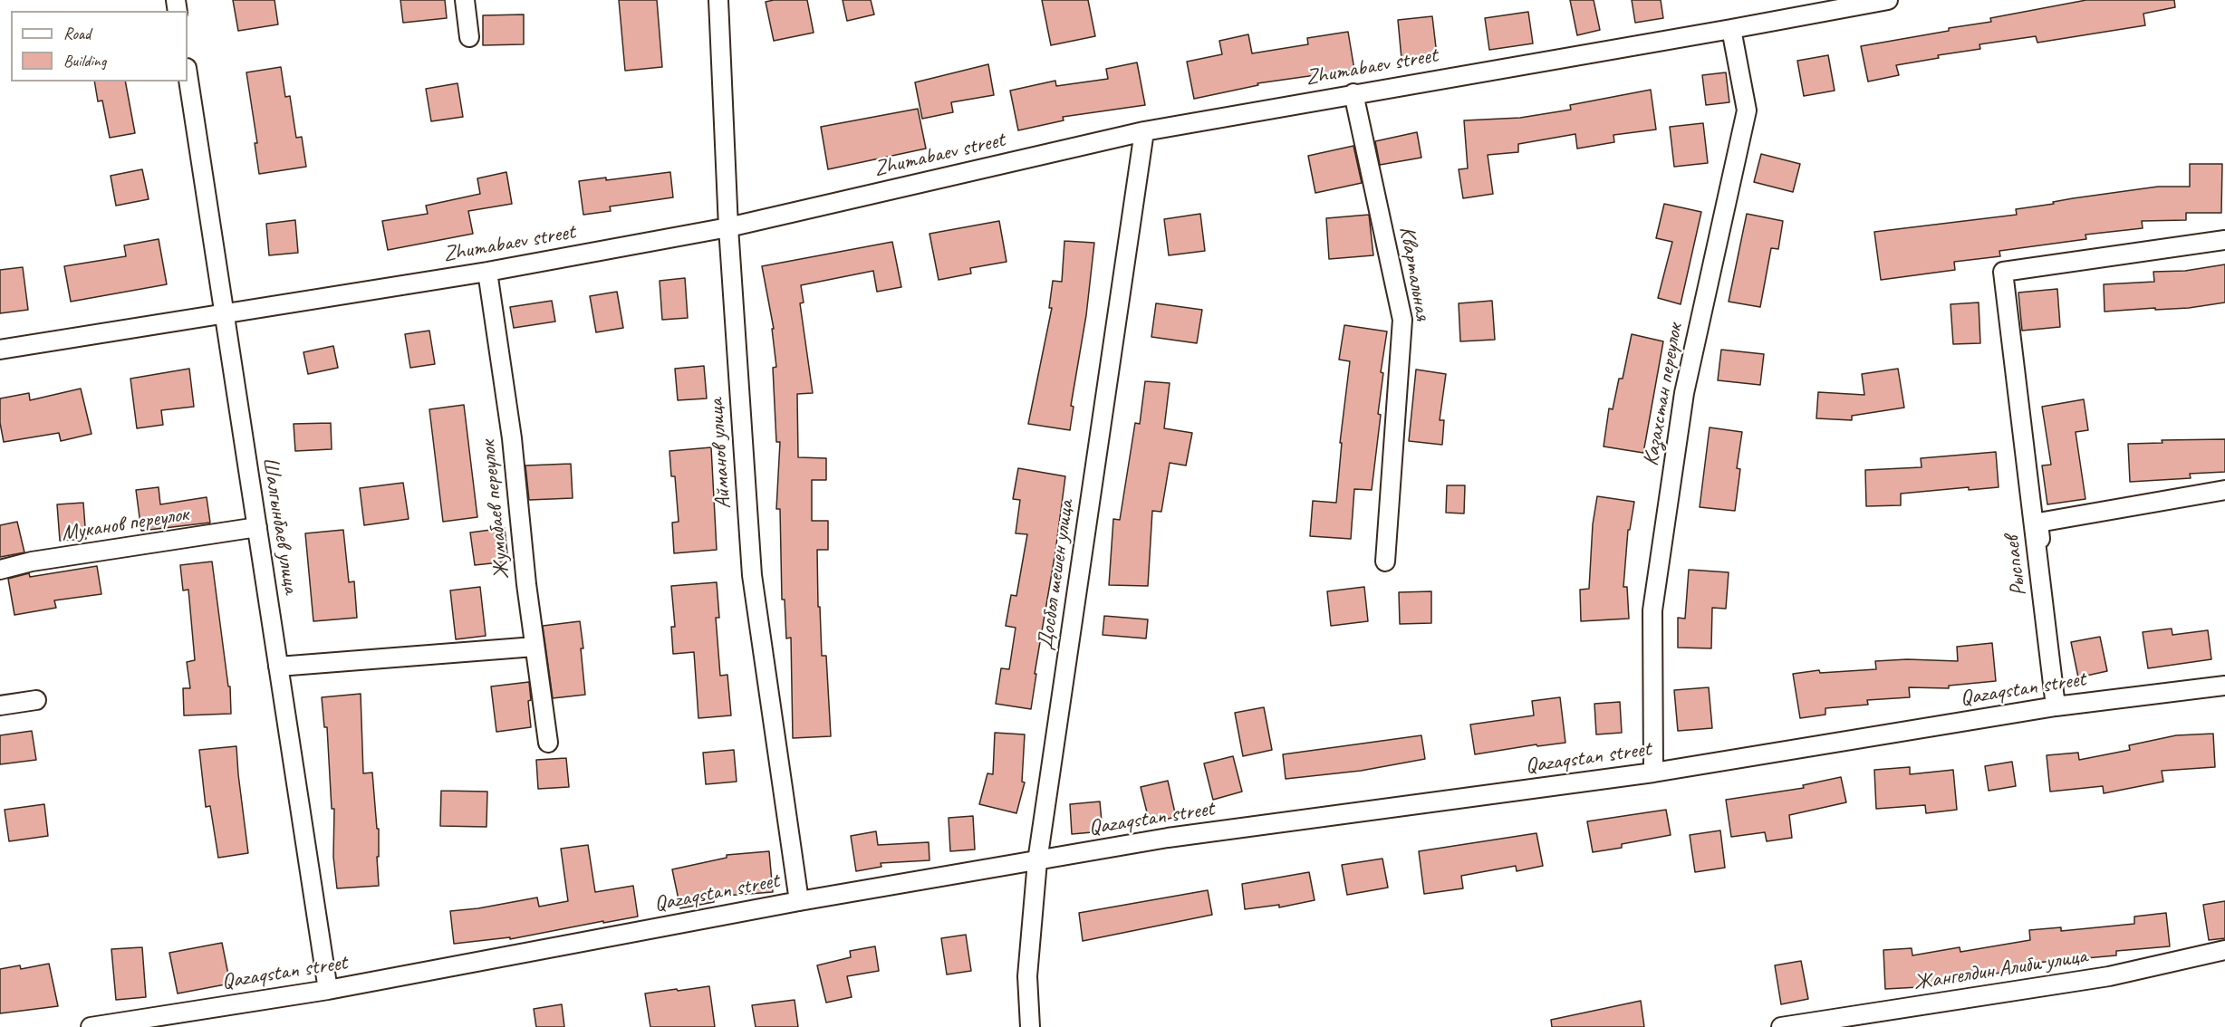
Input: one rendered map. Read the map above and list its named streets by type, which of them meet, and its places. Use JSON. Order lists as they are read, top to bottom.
{
  "streets": {
    "street": [
      "Zhumabaev street",
      "Квартальная",
      "Казахстан переулок",
      "Айманов улица",
      "Жумабаев переулок",
      "Муканов переулок",
      "Шалгынбаев улица",
      "Рыспаев",
      "Досбол шешен улица",
      "Qazaqstan street",
      "Жангелдин Алиби улица"
    ]
  },
  "crossings": [
    ["Zhumabaev street", "Квартальная"],
    ["Zhumabaev street", "Казахстан переулок"],
    ["Zhumabaev street", "Айманов улица"],
    ["Zhumabaev street", "Жумабаев переулок"],
    ["Zhumabaev street", "Шалгынбаев улица"],
    ["Zhumabaev street", "Досбол шешен улица"],
    ["Казахстан переулок", "Qazaqstan street"],
    ["Айманов улица", "Qazaqstan street"],
    ["Муканов переулок", "Шалгынбаев улица"],
    ["Шалгынбаев улица", "Qazaqstan street"],
    ["Рыспаев", "Qazaqstan street"],
    ["Досбол шешен улица", "Qazaqstan street"]
  ],
  "legend": ["Road", "Building"]
}
